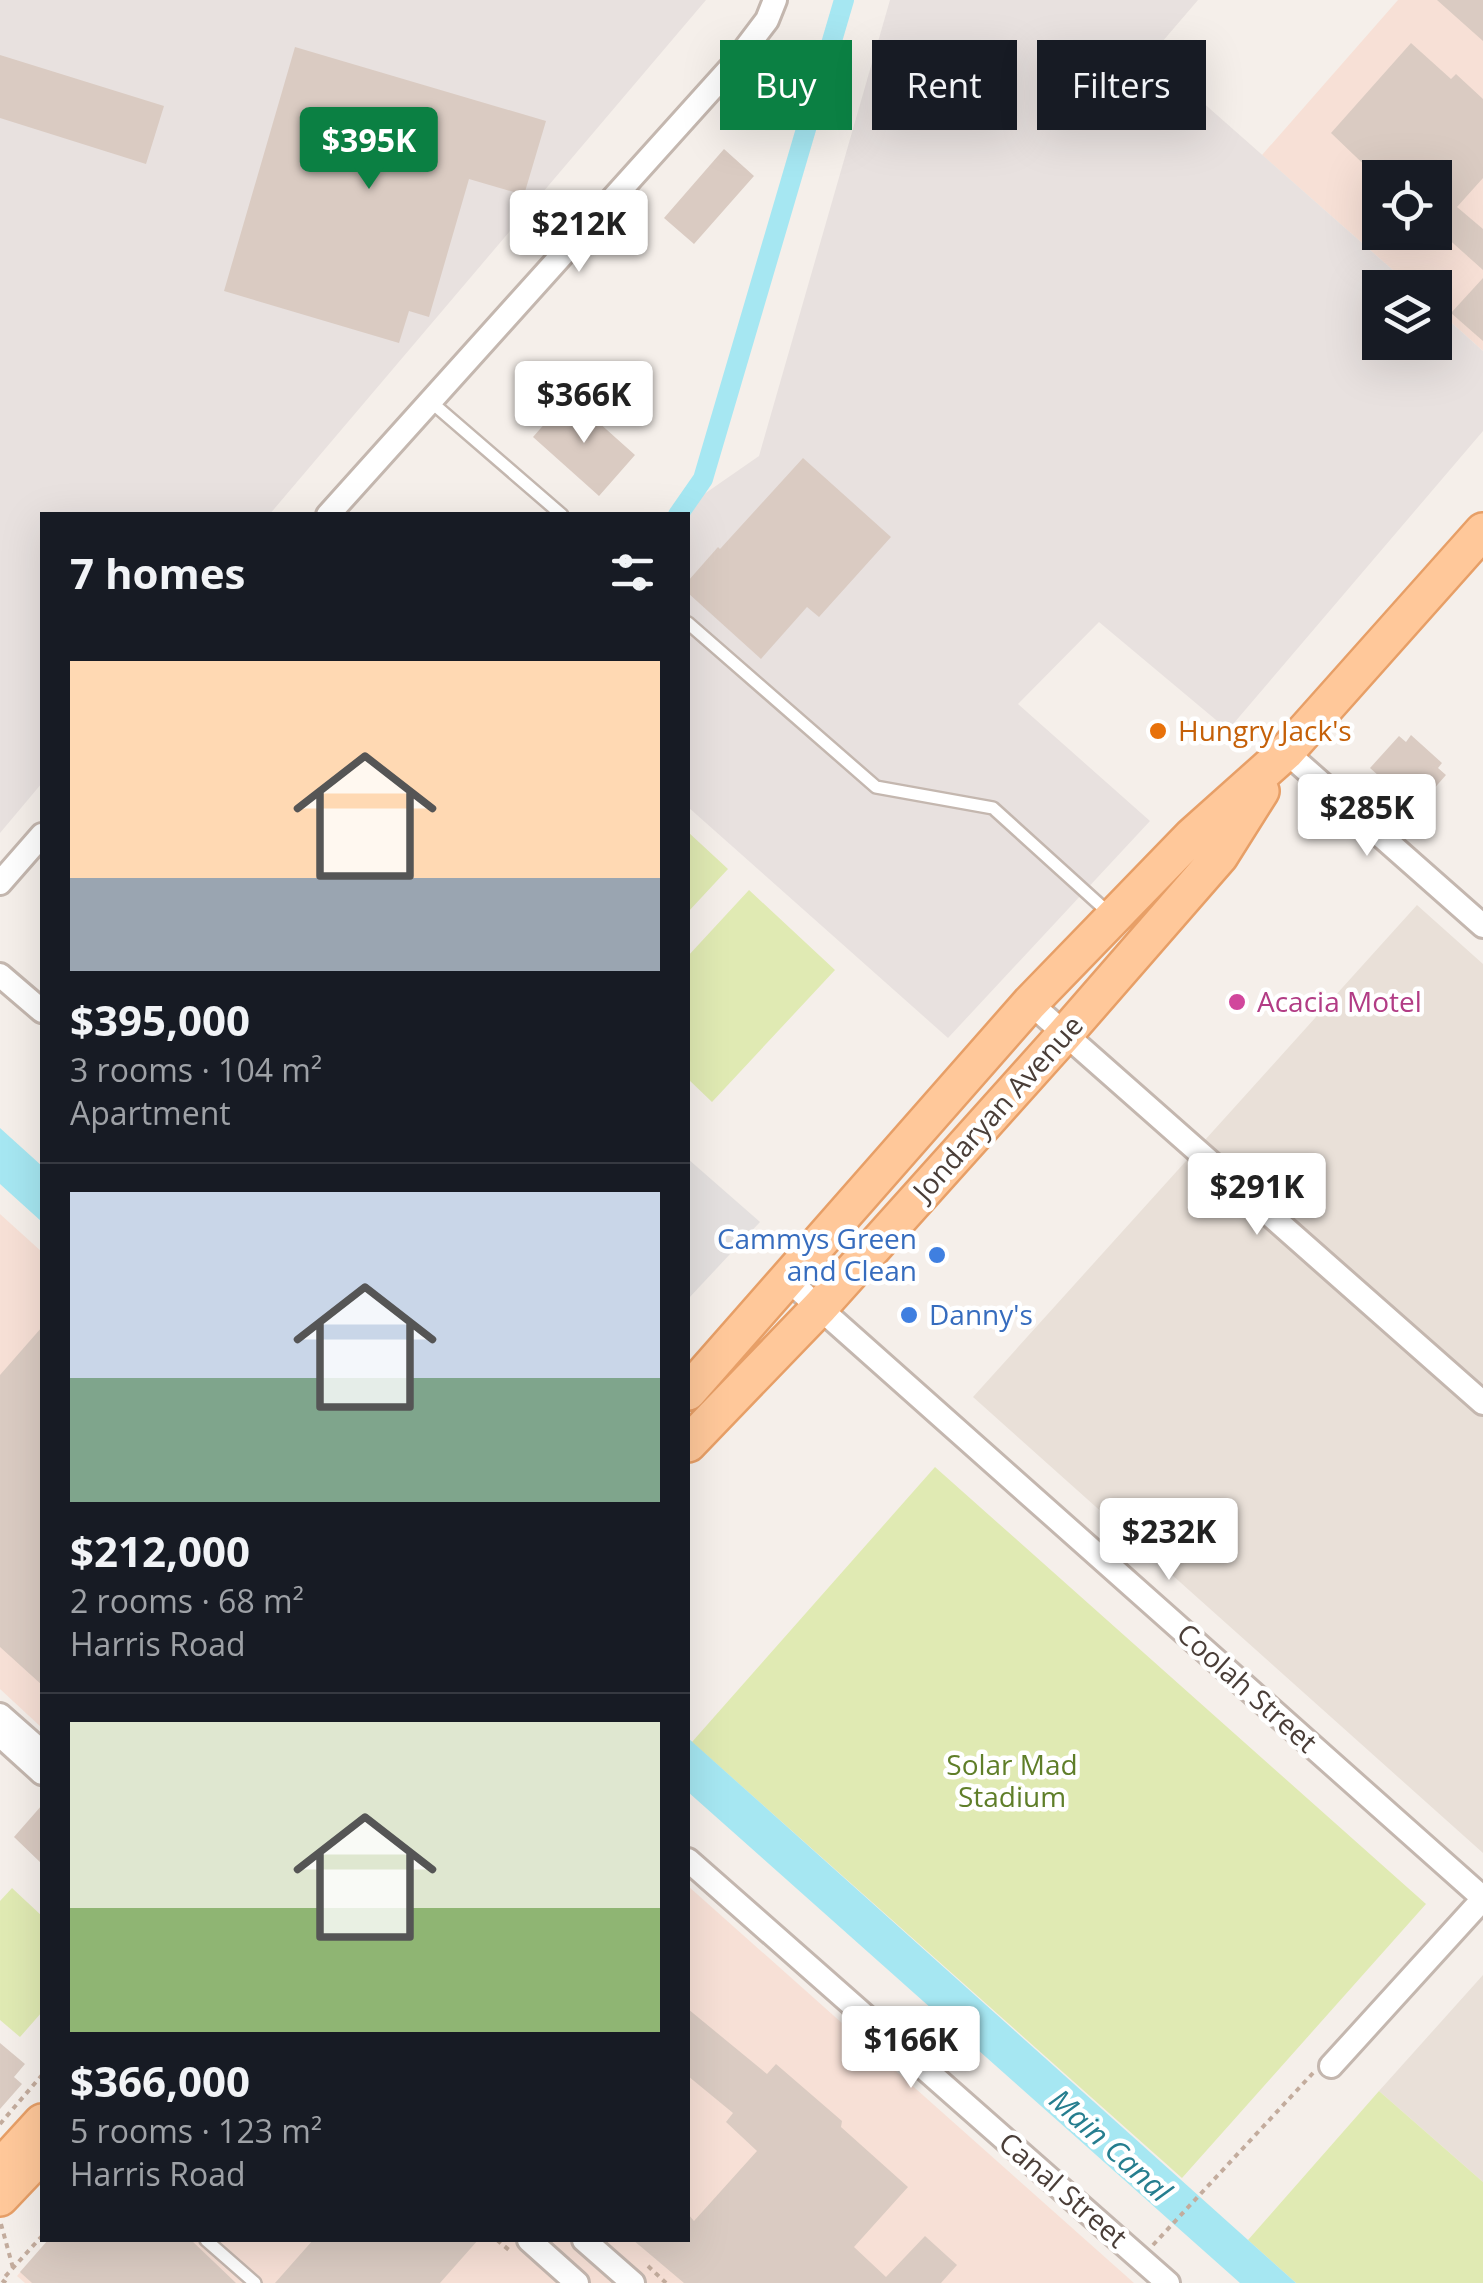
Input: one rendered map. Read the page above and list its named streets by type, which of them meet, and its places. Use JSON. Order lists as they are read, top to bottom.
{
  "streets": {
    "main road": ["Jondaryan Avenue"],
    "street": ["Coolah Street", "Canal Street"]
  },
  "crossings": [
    ["Jondaryan Avenue", "Coolah Street"]
  ],
  "water": ["Main Canal"],
  "parks": ["Solar Mad Stadium"],
  "places": [
    "Hungry Jack's",
    "Acacia Motel",
    "Cammys Green and Clean",
    "Danny's"
  ],
  "page": {
    "chip": ["Buy", "Rent", "Filters"],
    "price": [
      "$395K",
      "$212K",
      "$366K",
      "$285K",
      "$291K",
      "$232K",
      "$166K"
    ],
    "heading": "7 homes",
    "list": [
      {
        "name": "$395,000",
        "note": "3 rooms · 104 m² · Apartment"
      },
      {
        "name": "$212,000",
        "note": "2 rooms · 68 m² · Harris Road"
      },
      {
        "name": "$366,000",
        "note": "5 rooms · 123 m² · Harris Road"
      }
    ]
  }
}
